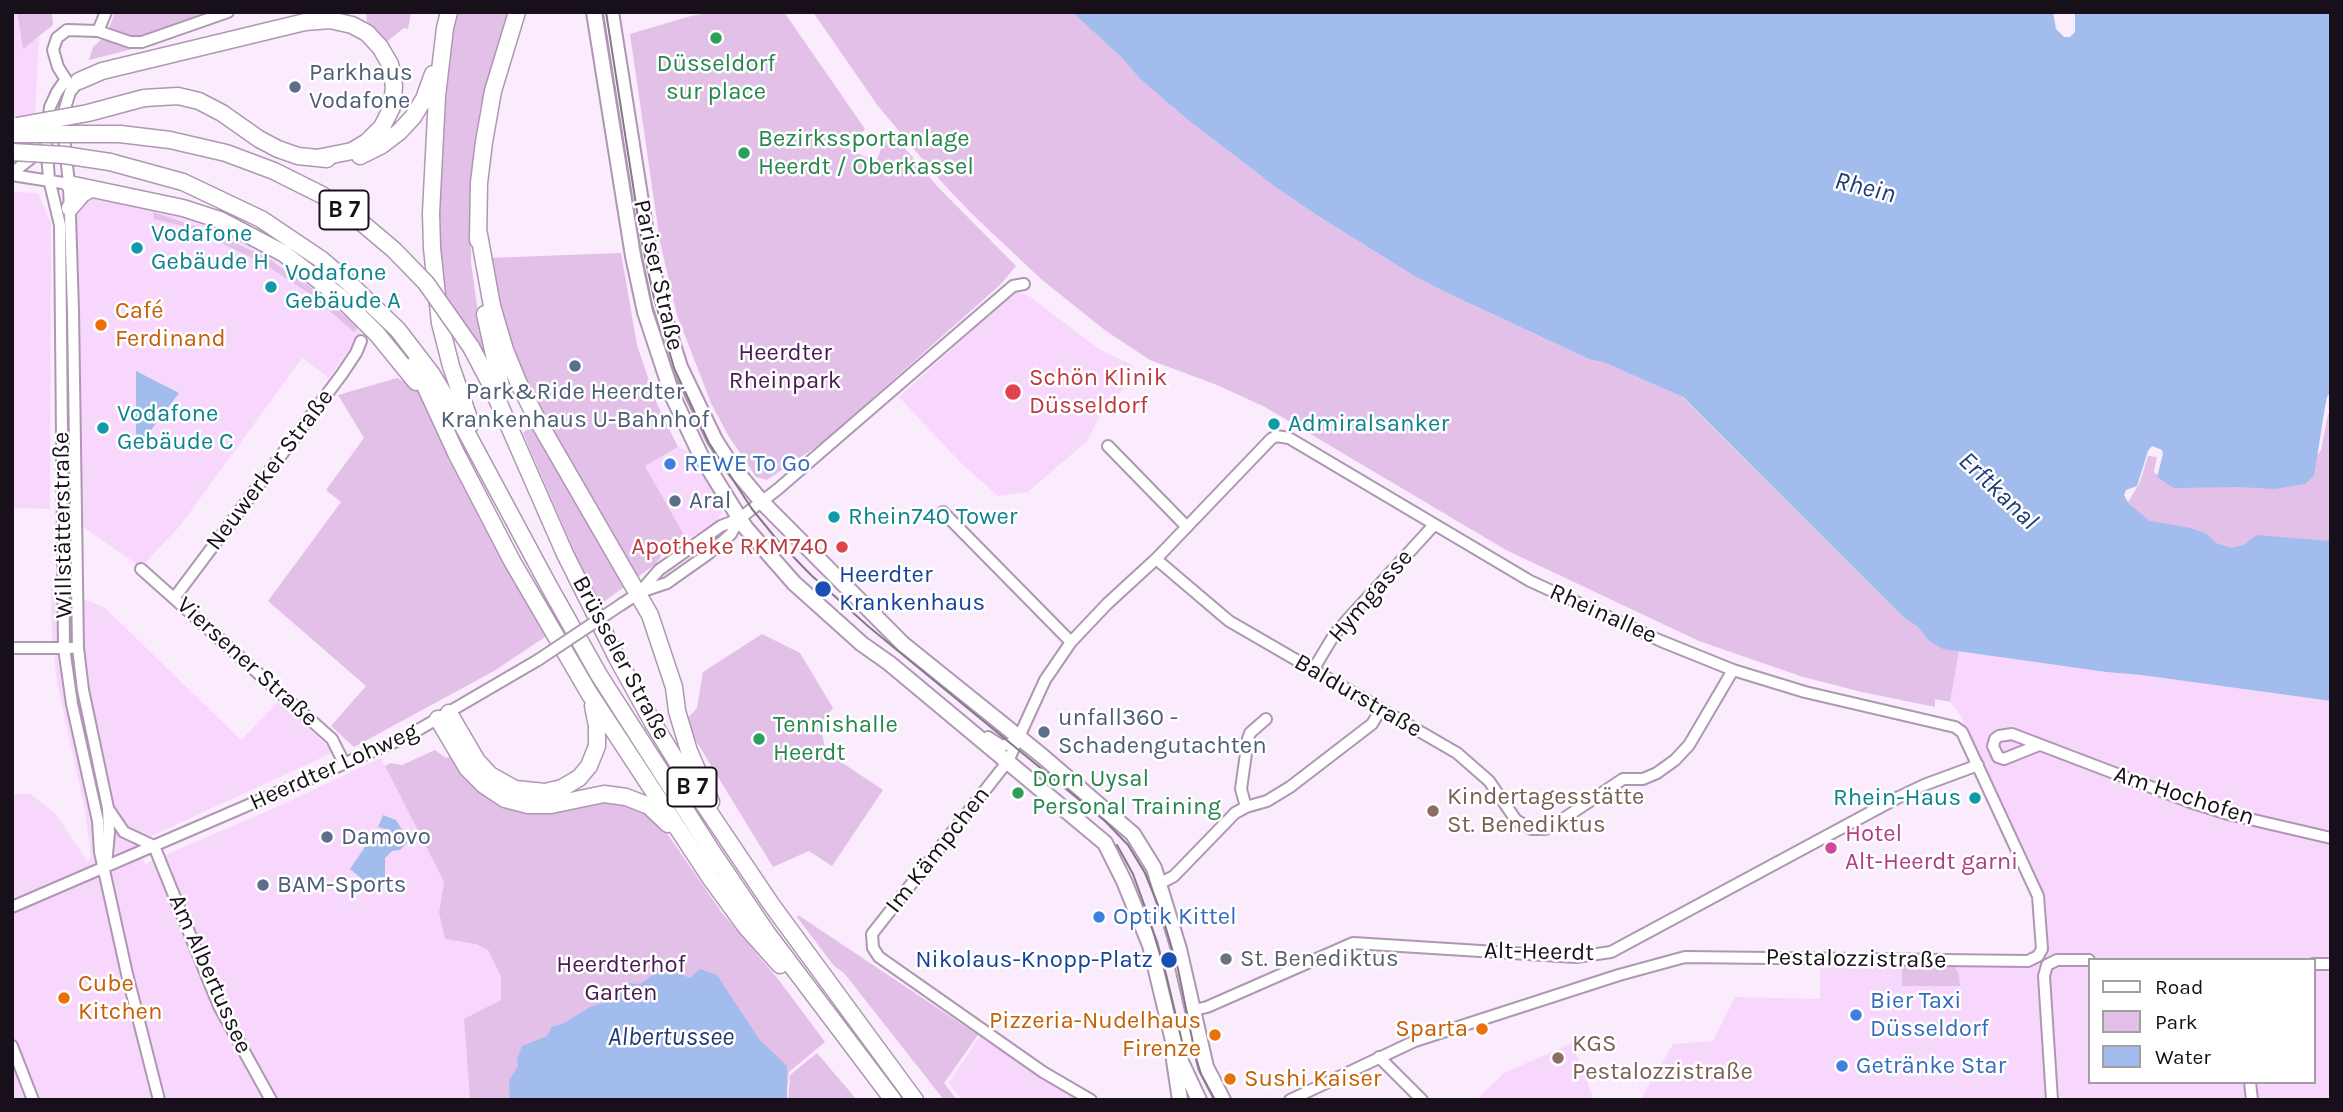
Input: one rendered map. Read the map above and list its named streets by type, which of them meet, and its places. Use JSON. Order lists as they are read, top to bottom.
{
  "streets": {
    "highway": ["B 7", "Brüsseler Straße"],
    "main road": ["Pariser Straße"],
    "street": [
      "Neuwerker Straße",
      "Willstätterstraße",
      "Hymgasse",
      "Rheinallee",
      "Viersener Straße",
      "Baldurstraße",
      "Heerdter Lohweg",
      "Am Hochofen",
      "Im Kämpchen",
      "Alt-Heerdt",
      "Pestalozzistraße",
      "Am Albertussee"
    ]
  },
  "crossings": [
    ["Pariser Straße", "Heerdter Lohweg"],
    ["Pariser Straße", "Im Kämpchen"],
    ["Neuwerker Straße", "Viersener Straße"],
    ["Willstätterstraße", "Heerdter Lohweg"],
    ["Willstätterstraße", "Am Albertussee"],
    ["Hymgasse", "Rheinallee"],
    ["Hymgasse", "Baldurstraße"],
    ["Rheinallee", "Baldurstraße"],
    ["Rheinallee", "Alt-Heerdt"],
    ["Viersener Straße", "Heerdter Lohweg"],
    ["Heerdter Lohweg", "Am Albertussee"]
  ],
  "water": ["Rhein", "Erftkanal", "Albertussee"],
  "parks": ["Heerdter Rheinpark", "Heerdterhof Garten"],
  "places": [
    "Düsseldorf sur place",
    "Parkhaus Vodafone",
    "Bezirkssportanlage Heerdt / Oberkassel",
    "Vodafone Gebäude H",
    "Vodafone Gebäude A",
    "Café Ferdinand",
    "Park&Ride Heerdter Krankenhaus U-Bahnhof",
    "Schön Klinik Düsseldorf",
    "Admiralsanker",
    "Vodafone Gebäude C",
    "REWE To Go",
    "Aral",
    "Rhein740 Tower",
    "Apotheke RKM740",
    "Heerdter Krankenhaus",
    "unfall360 - Schadengutachten",
    "Tennishalle Heerdt",
    "Dorn Uysal Personal Training",
    "Rhein-Haus",
    "Kindertagesstätte St. Benediktus",
    "Damovo",
    "Hotel Alt-Heerdt garni",
    "BAM-Sports",
    "Optik Kittel",
    "St. Benediktus",
    "Nikolaus-Knopp-Platz",
    "Cube Kitchen",
    "Bier Taxi Düsseldorf",
    "Sparta",
    "Pizzeria-Nudelhaus Firenze",
    "KGS Pestalozzistraße",
    "Getränke Star",
    "Sushi Kaiser"
  ],
  "legend": ["Road", "Park", "Water"]
}
